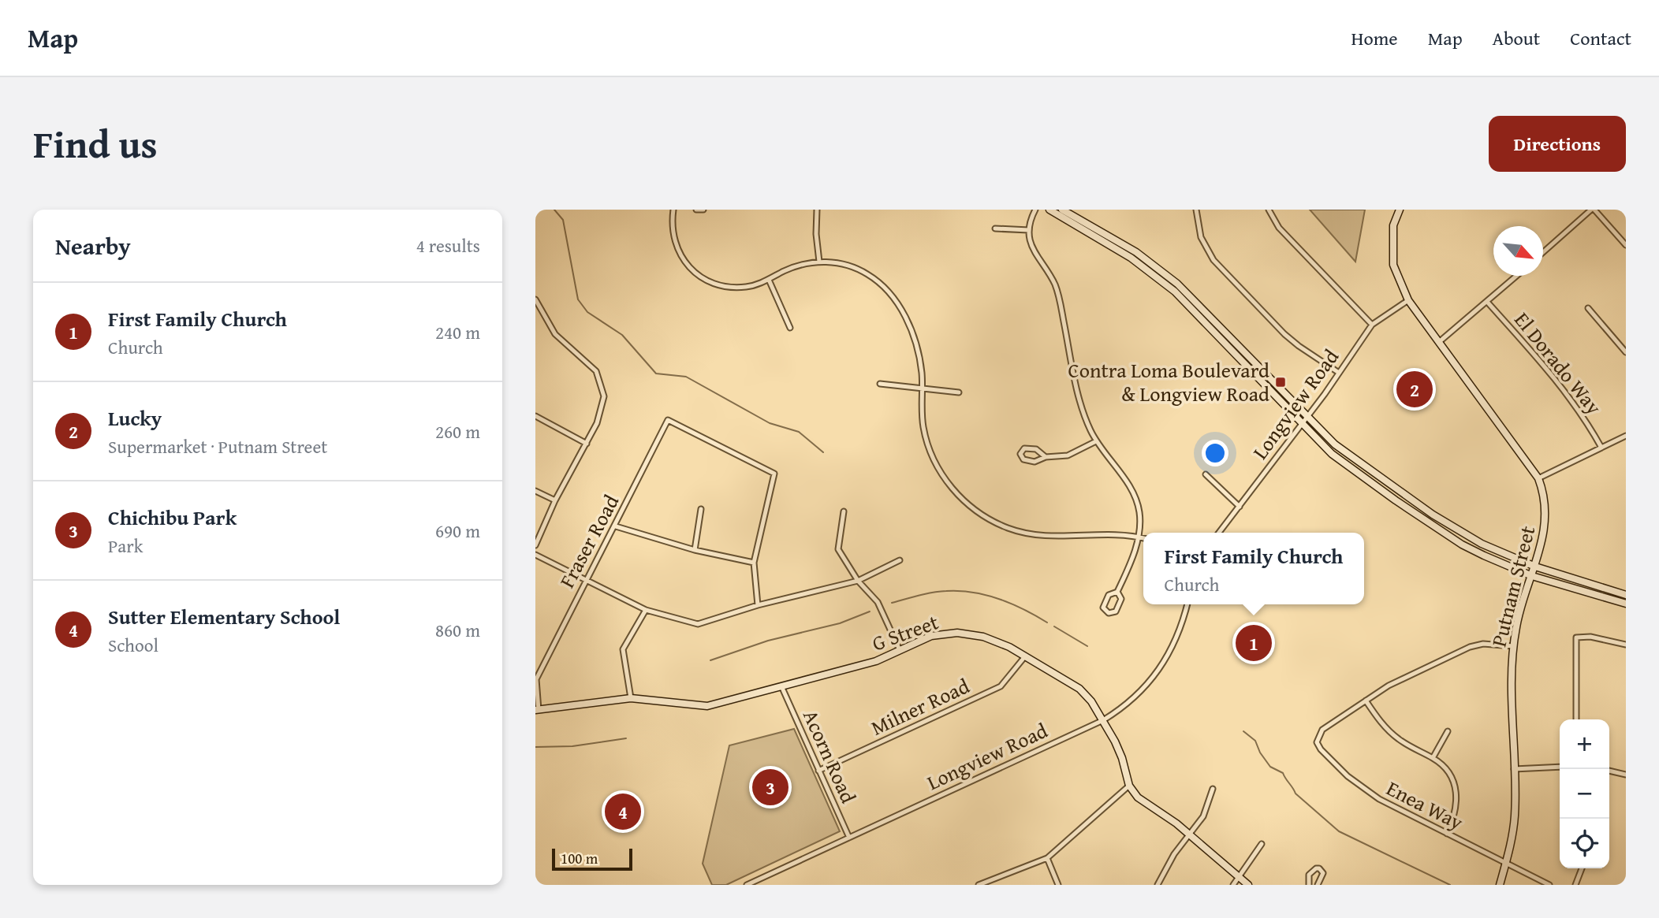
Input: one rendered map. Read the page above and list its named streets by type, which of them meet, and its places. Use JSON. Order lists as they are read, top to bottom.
{
  "streets": {
    "street": [
      "El Dorado Way",
      "Longview Road",
      "Fraser Road",
      "Putnam Street",
      "G Street",
      "Milner Road",
      "Acorn Road",
      "Enea Way"
    ]
  },
  "crossings": [
    ["Longview Road", "Putnam Street"],
    ["Longview Road", "G Street"],
    ["Longview Road", "Acorn Road"],
    ["Fraser Road", "G Street"],
    ["Putnam Street", "Enea Way"],
    ["G Street", "Milner Road"],
    ["G Street", "Acorn Road"],
    ["Milner Road", "Acorn Road"]
  ],
  "places": {
    "transit": ["Contra Loma Boulevard & Longview Road"]
  },
  "scale_bar": "100 m",
  "north": "bottom right",
  "page": {
    "header": "Map",
    "nav": [
      "Home",
      "Map",
      "About",
      "Contact"
    ],
    "title": "Find us",
    "buttons": "Directions",
    "heading": ["Nearby", "4 results"],
    "list": [
      {
        "mark": "1",
        "name": "First Family Church",
        "note": "Church",
        "value": "240 m"
      },
      {
        "mark": "2",
        "name": "Lucky",
        "note": "Supermarket · Putnam Street",
        "value": "260 m"
      },
      {
        "mark": "3",
        "name": "Chichibu Park",
        "note": "Park",
        "value": "690 m"
      },
      {
        "mark": "4",
        "name": "Sutter Elementary School",
        "note": "School",
        "value": "860 m"
      }
    ],
    "pins": [
      "2",
      "1",
      "3",
      "4"
    ],
    "popup": ["First Family Church", "Church"],
    "map_buttons": ["+", "−"],
    "scale": "100 m"
  }
}
